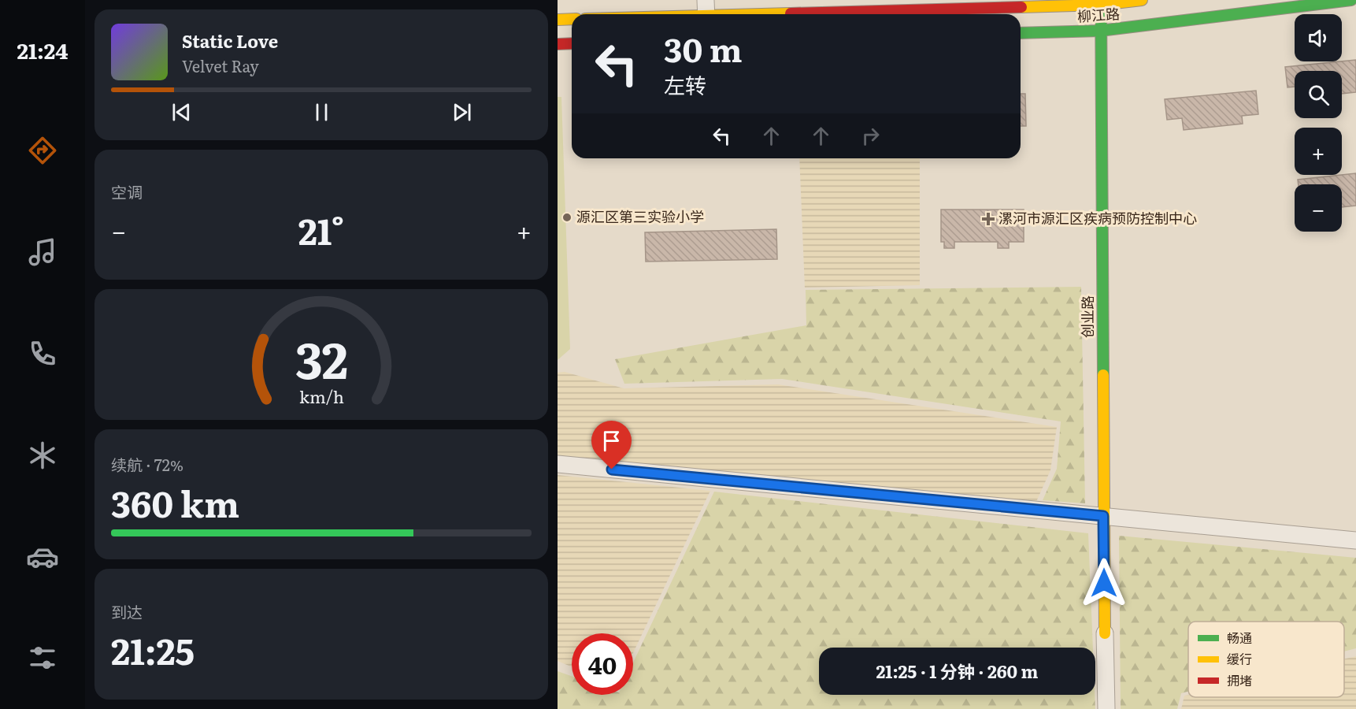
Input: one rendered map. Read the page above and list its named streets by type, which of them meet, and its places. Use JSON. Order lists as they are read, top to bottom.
{
  "streets": {
    "street": ["柳江路", "创业路"]
  },
  "crossings": [
    ["柳江路", "创业路"]
  ],
  "places": {
    "other": ["源汇区第三实验小学"],
    "health": ["漯河市源汇区疾病预防控制中心"]
  },
  "legend": ["畅通", "缓行", "拥堵"],
  "page": {
    "tabs": "21:24",
    "map_buttons": ["+", "−"],
    "turn": ["30 m", "左转"],
    "song": ["Static Love", "Velvet Ray"],
    "tile": [
      "空调",
      ["续航 · 72%", "360 km"],
      ["到达", "21:25"]
    ],
    "heat": ["−", "21°", "+"],
    "limit": "40",
    "trip": "21:25 · 1 分钟 · 260 m",
    "gauge": ["32", "km/h"]
  }
}
